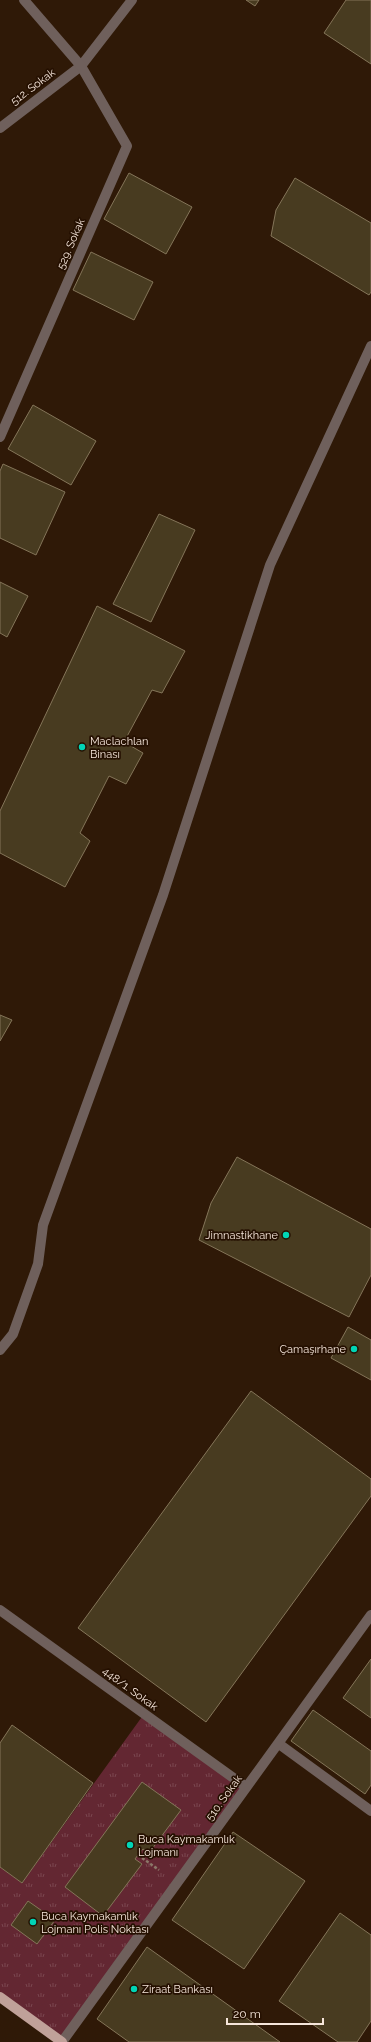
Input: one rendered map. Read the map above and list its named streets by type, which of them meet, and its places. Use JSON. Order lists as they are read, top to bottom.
{
  "streets": {
    "street": [
      "512. Sokak",
      "529. Sokak",
      "448/1. Sokak",
      "510. Sokak"
    ]
  },
  "crossings": [
    ["512. Sokak", "529. Sokak"],
    ["448/1. Sokak", "510. Sokak"]
  ],
  "places": [
    "Maclachlan Binası",
    "Jimnastikhane",
    "Çamaşırhane",
    "Buca Kaymakamlık Lojmanı",
    "Buca Kaymakamlık Lojmanı Polis Noktası",
    "Ziraat Bankası"
  ],
  "scale_bar": "20 m"
}
